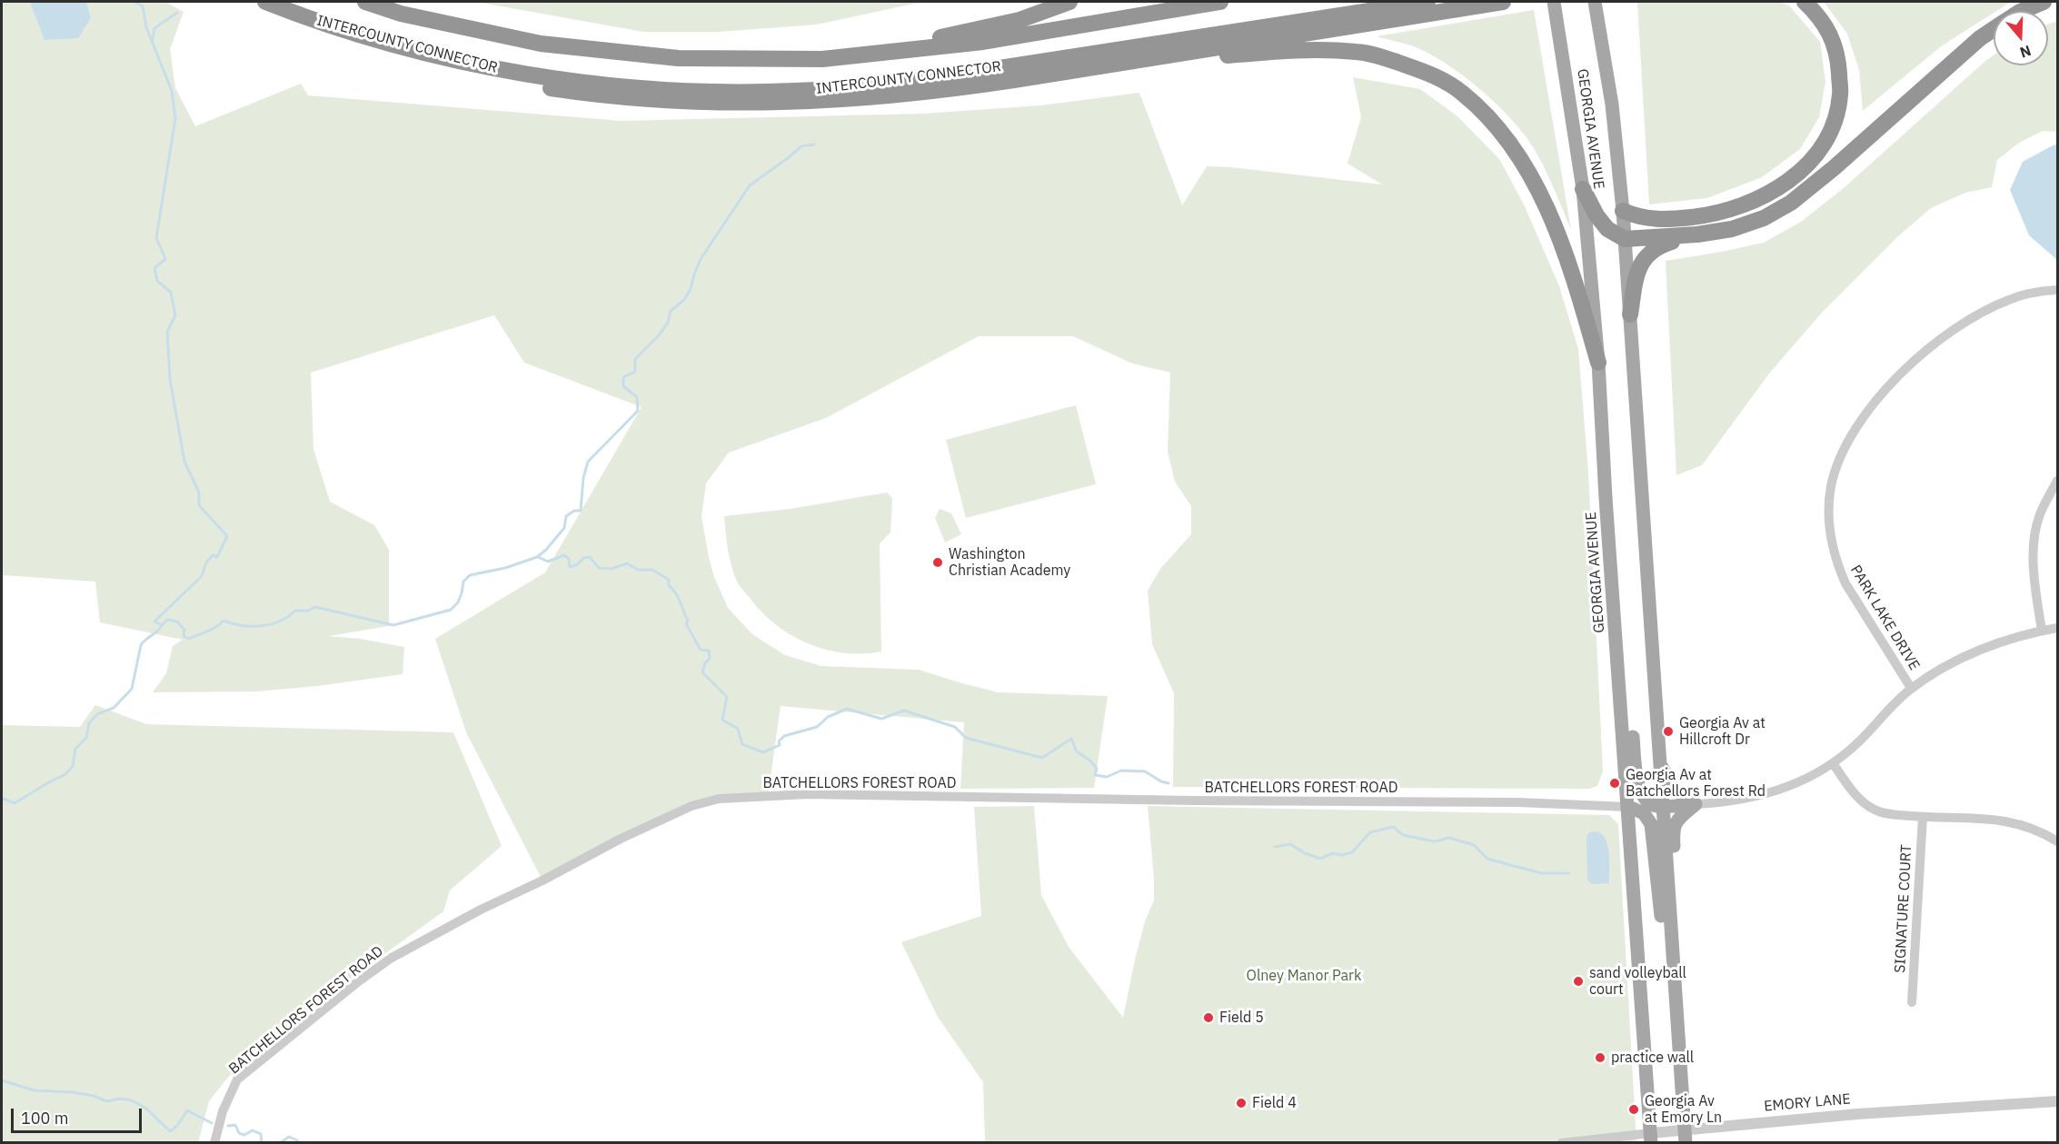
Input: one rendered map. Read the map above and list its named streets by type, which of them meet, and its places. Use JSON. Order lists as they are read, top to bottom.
{
  "streets": {
    "highway": ["INTERCOUNTY CONNECTOR"],
    "main road": ["GEORGIA AVENUE"],
    "street": [
      "PARK LAKE DRIVE",
      "BATCHELLORS FOREST ROAD",
      "SIGNATURE COURT",
      "EMORY LANE"
    ]
  },
  "crossings": [
    ["GEORGIA AVENUE", "BATCHELLORS FOREST ROAD"],
    ["GEORGIA AVENUE", "EMORY LANE"]
  ],
  "parks": ["Olney Manor Park"],
  "places": [
    "Washington Christian Academy",
    "Georgia Av at Hillcroft Dr",
    "Georgia Av at Batchellors Forest Rd",
    "sand volleyball court",
    "Field 5",
    "practice wall",
    "Field 4",
    "Georgia Av at Emory Ln"
  ],
  "scale_bar": "100 m",
  "north": "bottom"
}
